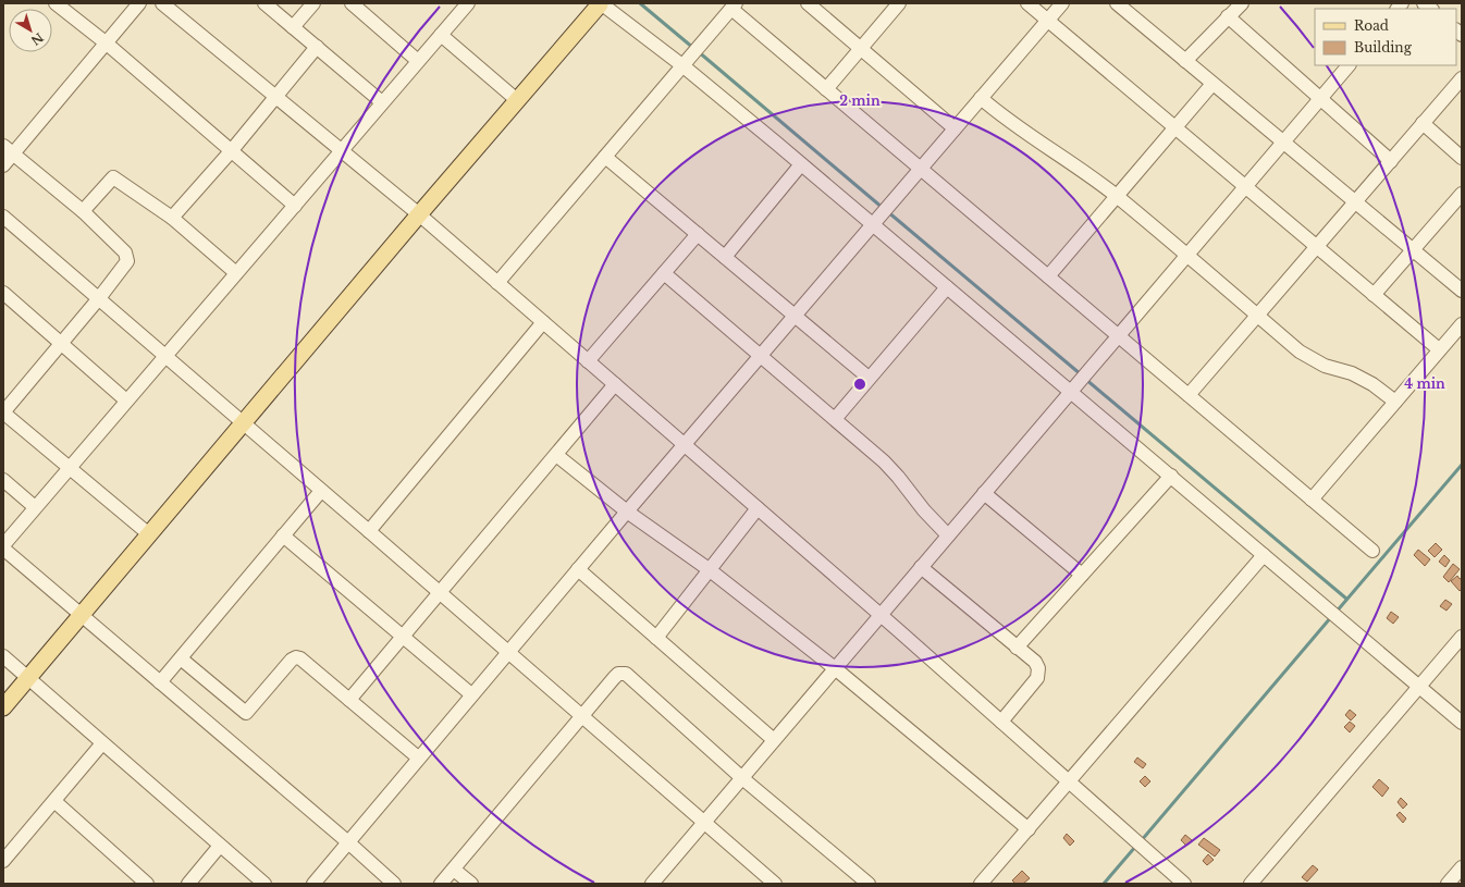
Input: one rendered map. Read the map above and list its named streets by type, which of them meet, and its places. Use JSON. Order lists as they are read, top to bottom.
{
  "legend": ["Road", "Building"],
  "north": "bottom right",
  "rings": ["2 min", "4 min"]
}
